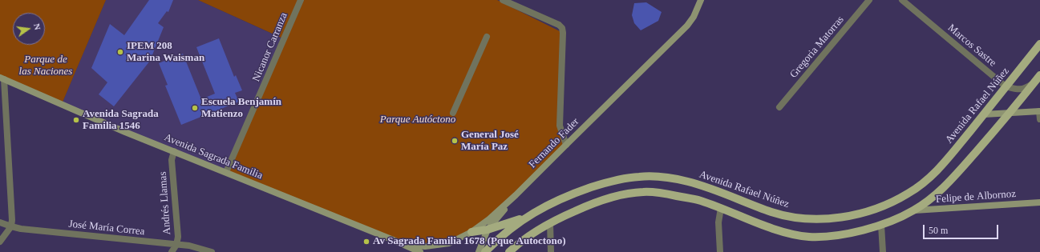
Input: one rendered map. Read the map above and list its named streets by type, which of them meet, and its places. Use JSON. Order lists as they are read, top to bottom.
{
  "streets": {
    "main road": [
      "Avenida Rafael Núñez",
      "Fernando Fader",
      "Avenida Sagrada Familia",
      "Felipe de Albornoz"
    ],
    "street": [
      "Marcos Sastre",
      "Nicanor Carranza",
      "Gregoria Matorras",
      "Andrés Llamas",
      "José María Correa"
    ]
  },
  "crossings": [
    ["Marcos Sastre", "Avenida Rafael Núñez"],
    ["Nicanor Carranza", "Avenida Sagrada Familia"],
    ["Fernando Fader", "Avenida Sagrada Familia"],
    ["Avenida Sagrada Familia", "Andrés Llamas"],
    ["Andrés Llamas", "José María Correa"]
  ],
  "parks": ["Parque de las Naciones", "Parque Autóctono"],
  "places": [
    "IPEM 208 Marina Waisman",
    "Escuela Benjamín Matienzo",
    "Avenida Sagrada Familia 1546",
    "General José María Paz",
    "Av Sagrada Familia 1678 (Pque Autoctono)"
  ],
  "scale_bar": "50 m",
  "north": "right"
}
